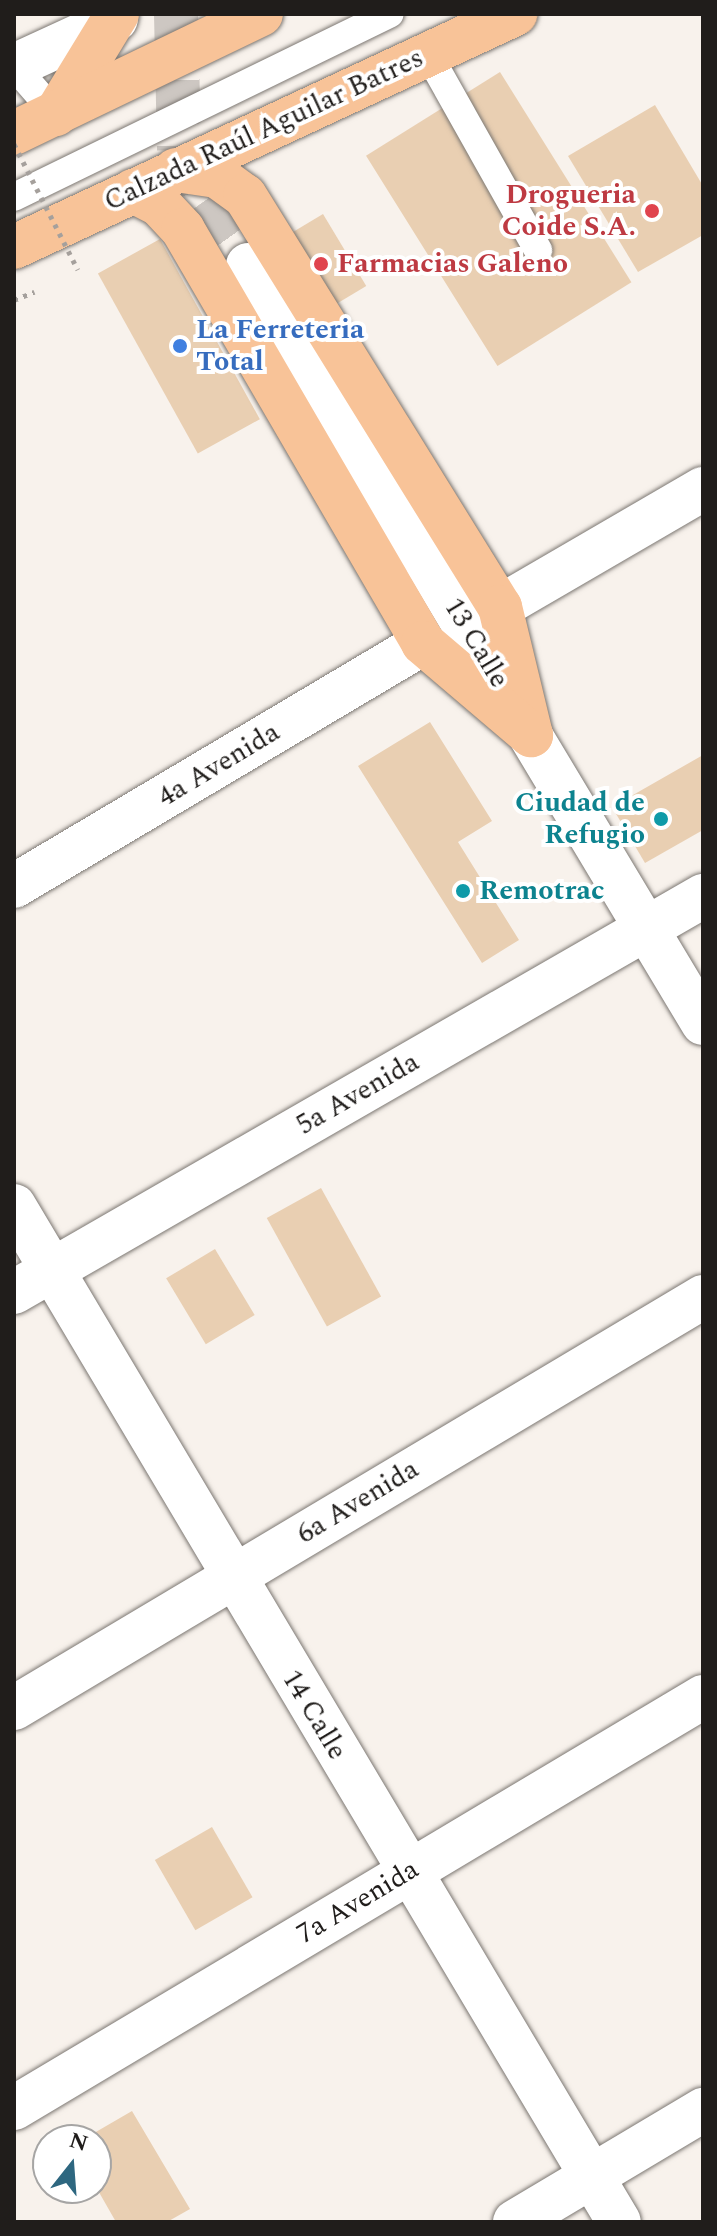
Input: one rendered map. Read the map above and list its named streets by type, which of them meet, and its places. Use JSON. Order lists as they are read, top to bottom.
{
  "streets": {
    "highway": ["Calzada Raúl Aguilar Batres"],
    "street": [
      "13 Calle",
      "4a Avenida",
      "5a Avenida",
      "6a Avenida",
      "14 Calle",
      "7a Avenida"
    ]
  },
  "crossings": [
    ["13 Calle", "5a Avenida"],
    ["5a Avenida", "14 Calle"],
    ["6a Avenida", "14 Calle"],
    ["14 Calle", "7a Avenida"]
  ],
  "places": [
    "Drogueria Coide S.A.",
    "Farmacias Galeno",
    "La Ferreteria Total",
    "Ciudad de Refugio",
    "Remotrac"
  ],
  "north": "top"
}
